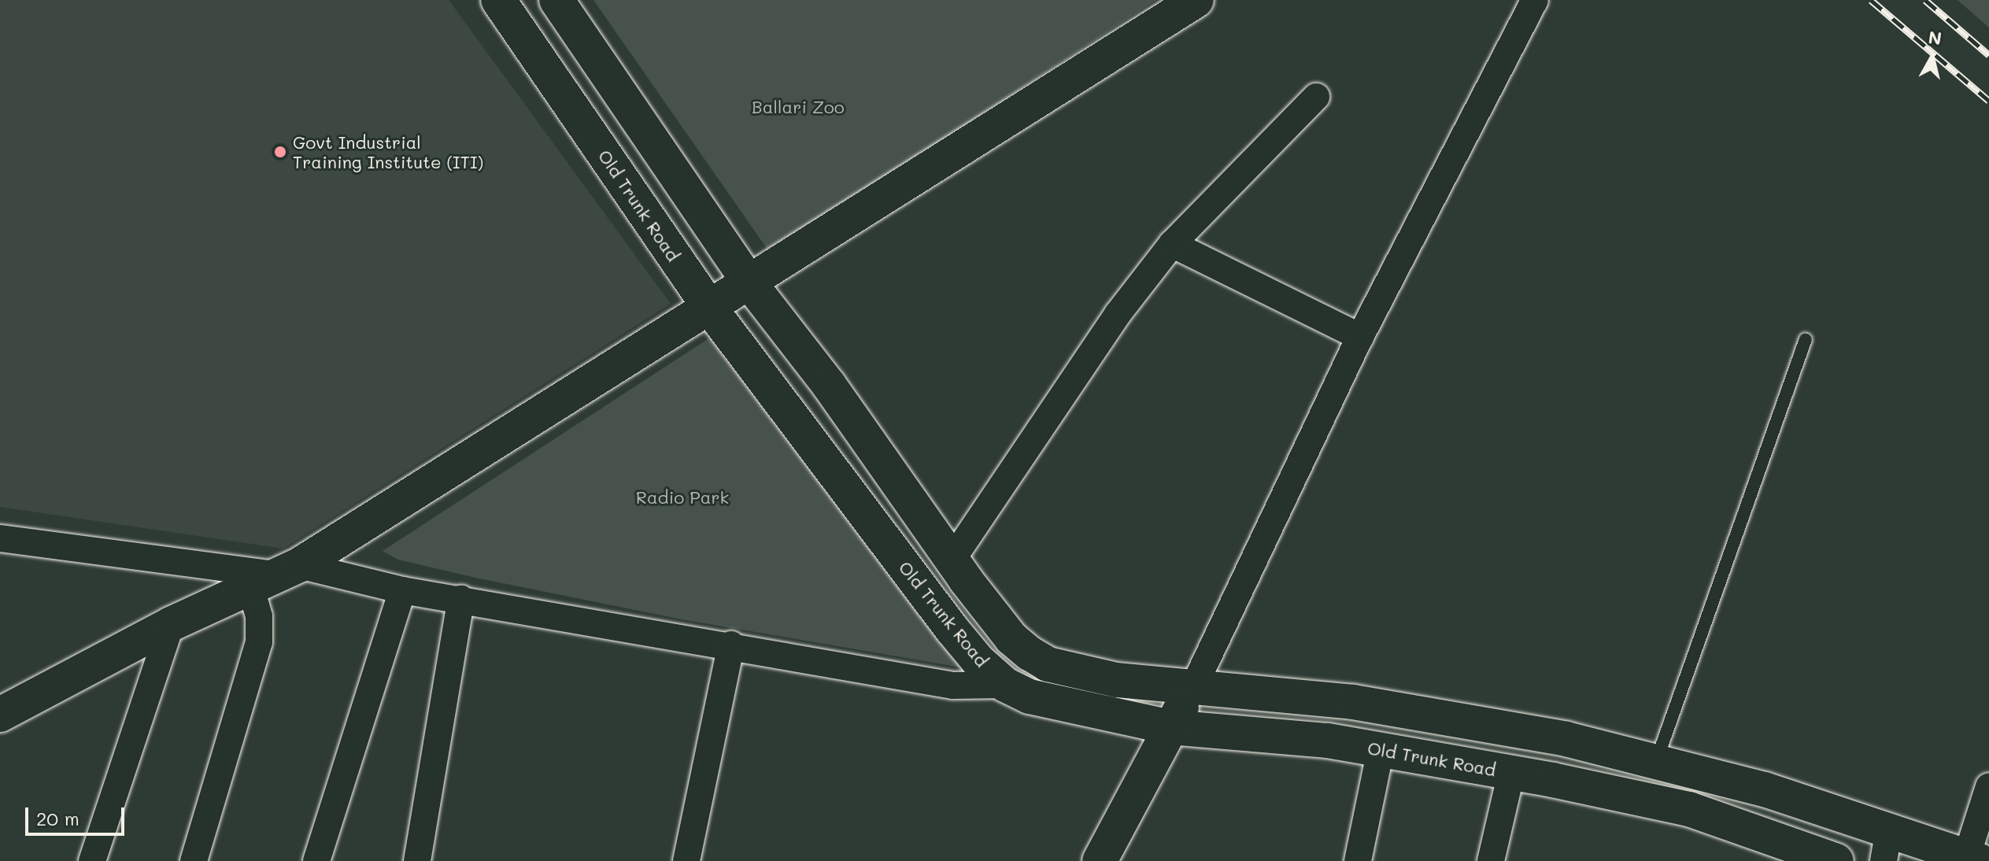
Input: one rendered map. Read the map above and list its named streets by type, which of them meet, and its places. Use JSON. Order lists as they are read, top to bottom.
{
  "streets": {
    "street": ["Old Trunk Road"]
  },
  "parks": ["Ballari Zoo", "Radio Park"],
  "places": ["Govt Industrial Training Institute (ITI)"],
  "scale_bar": "20 m",
  "north": "top"
}
